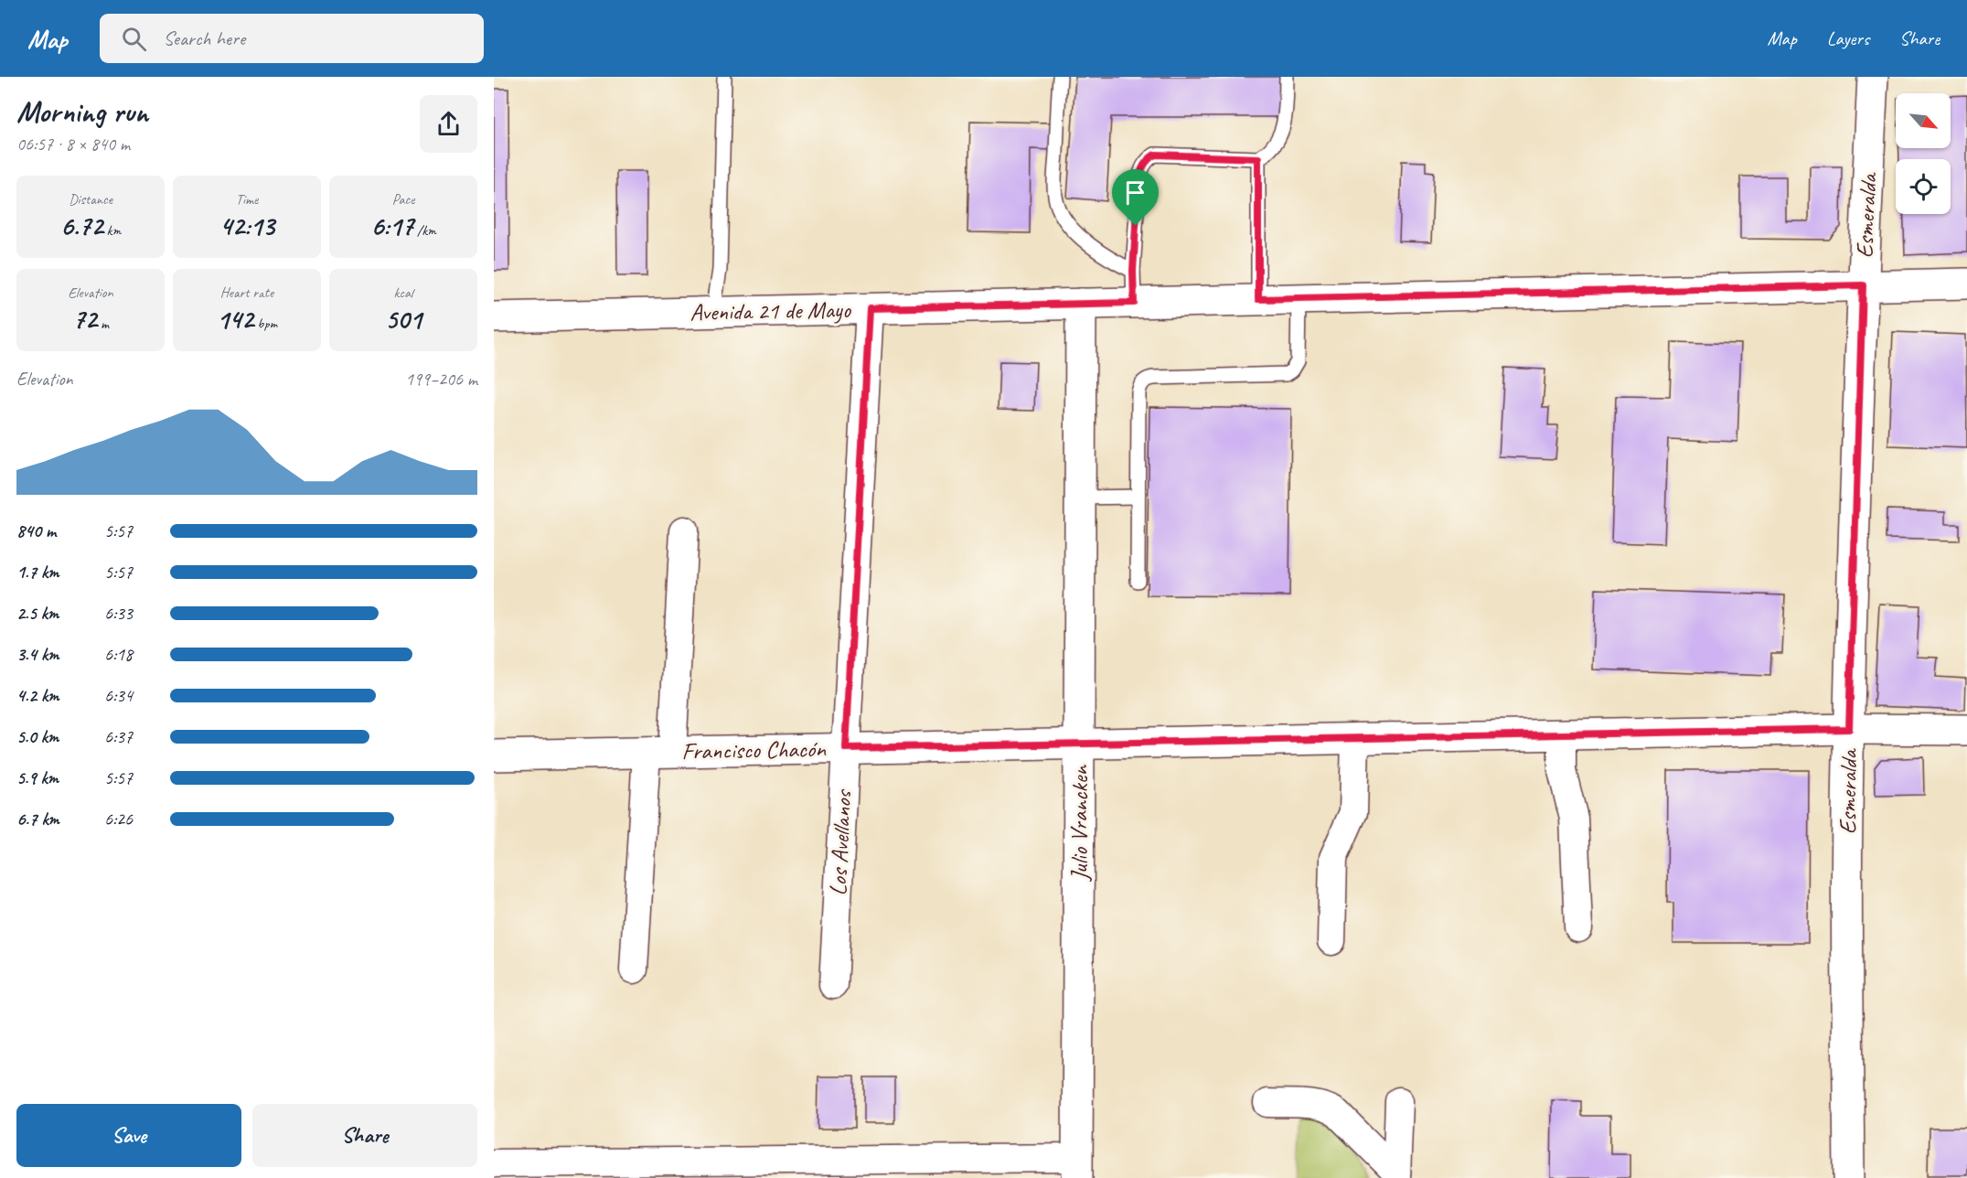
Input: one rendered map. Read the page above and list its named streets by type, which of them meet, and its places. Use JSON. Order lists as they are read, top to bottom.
{
  "streets": {
    "main road": [
      "Esmeralda",
      "Avenida 21 de Mayo",
      "Francisco Chacón",
      "Julio Vrancken"
    ],
    "street": ["Los Avellanos"]
  },
  "crossings": [
    ["Esmeralda", "Avenida 21 de Mayo"],
    ["Esmeralda", "Francisco Chacón"],
    ["Avenida 21 de Mayo", "Julio Vrancken"],
    ["Avenida 21 de Mayo", "Los Avellanos"],
    ["Francisco Chacón", "Julio Vrancken"],
    ["Francisco Chacón", "Los Avellanos"]
  ],
  "north": "bottom right",
  "page": {
    "header": "Map",
    "search": "Search here",
    "nav": ["Map", "Layers", "Share"],
    "heading": ["Morning run", "06:57 · 8 × 840 m"],
    "stats": [
      ["Distance", "6.72 km"],
      ["Time", "42:13"],
      ["Pace", "6:17 /km"],
      ["Elevation", "72 m"],
      ["Heart rate", "142 bpm"],
      ["kcal", "501"]
    ],
    "chart": ["Elevation", "199–206 m"],
    "list": [
      {
        "name": "840 m",
        "note": "5:57"
      },
      {
        "name": "1.7 km",
        "note": "5:57"
      },
      {
        "name": "2.5 km",
        "note": "6:33"
      },
      {
        "name": "3.4 km",
        "note": "6:18"
      },
      {
        "name": "4.2 km",
        "note": "6:34"
      },
      {
        "name": "5.0 km",
        "note": "6:37"
      },
      {
        "name": "5.9 km",
        "note": "5:57"
      },
      {
        "name": "6.7 km",
        "note": "6:26"
      }
    ],
    "buttons": ["Save", "Share"]
  }
}
